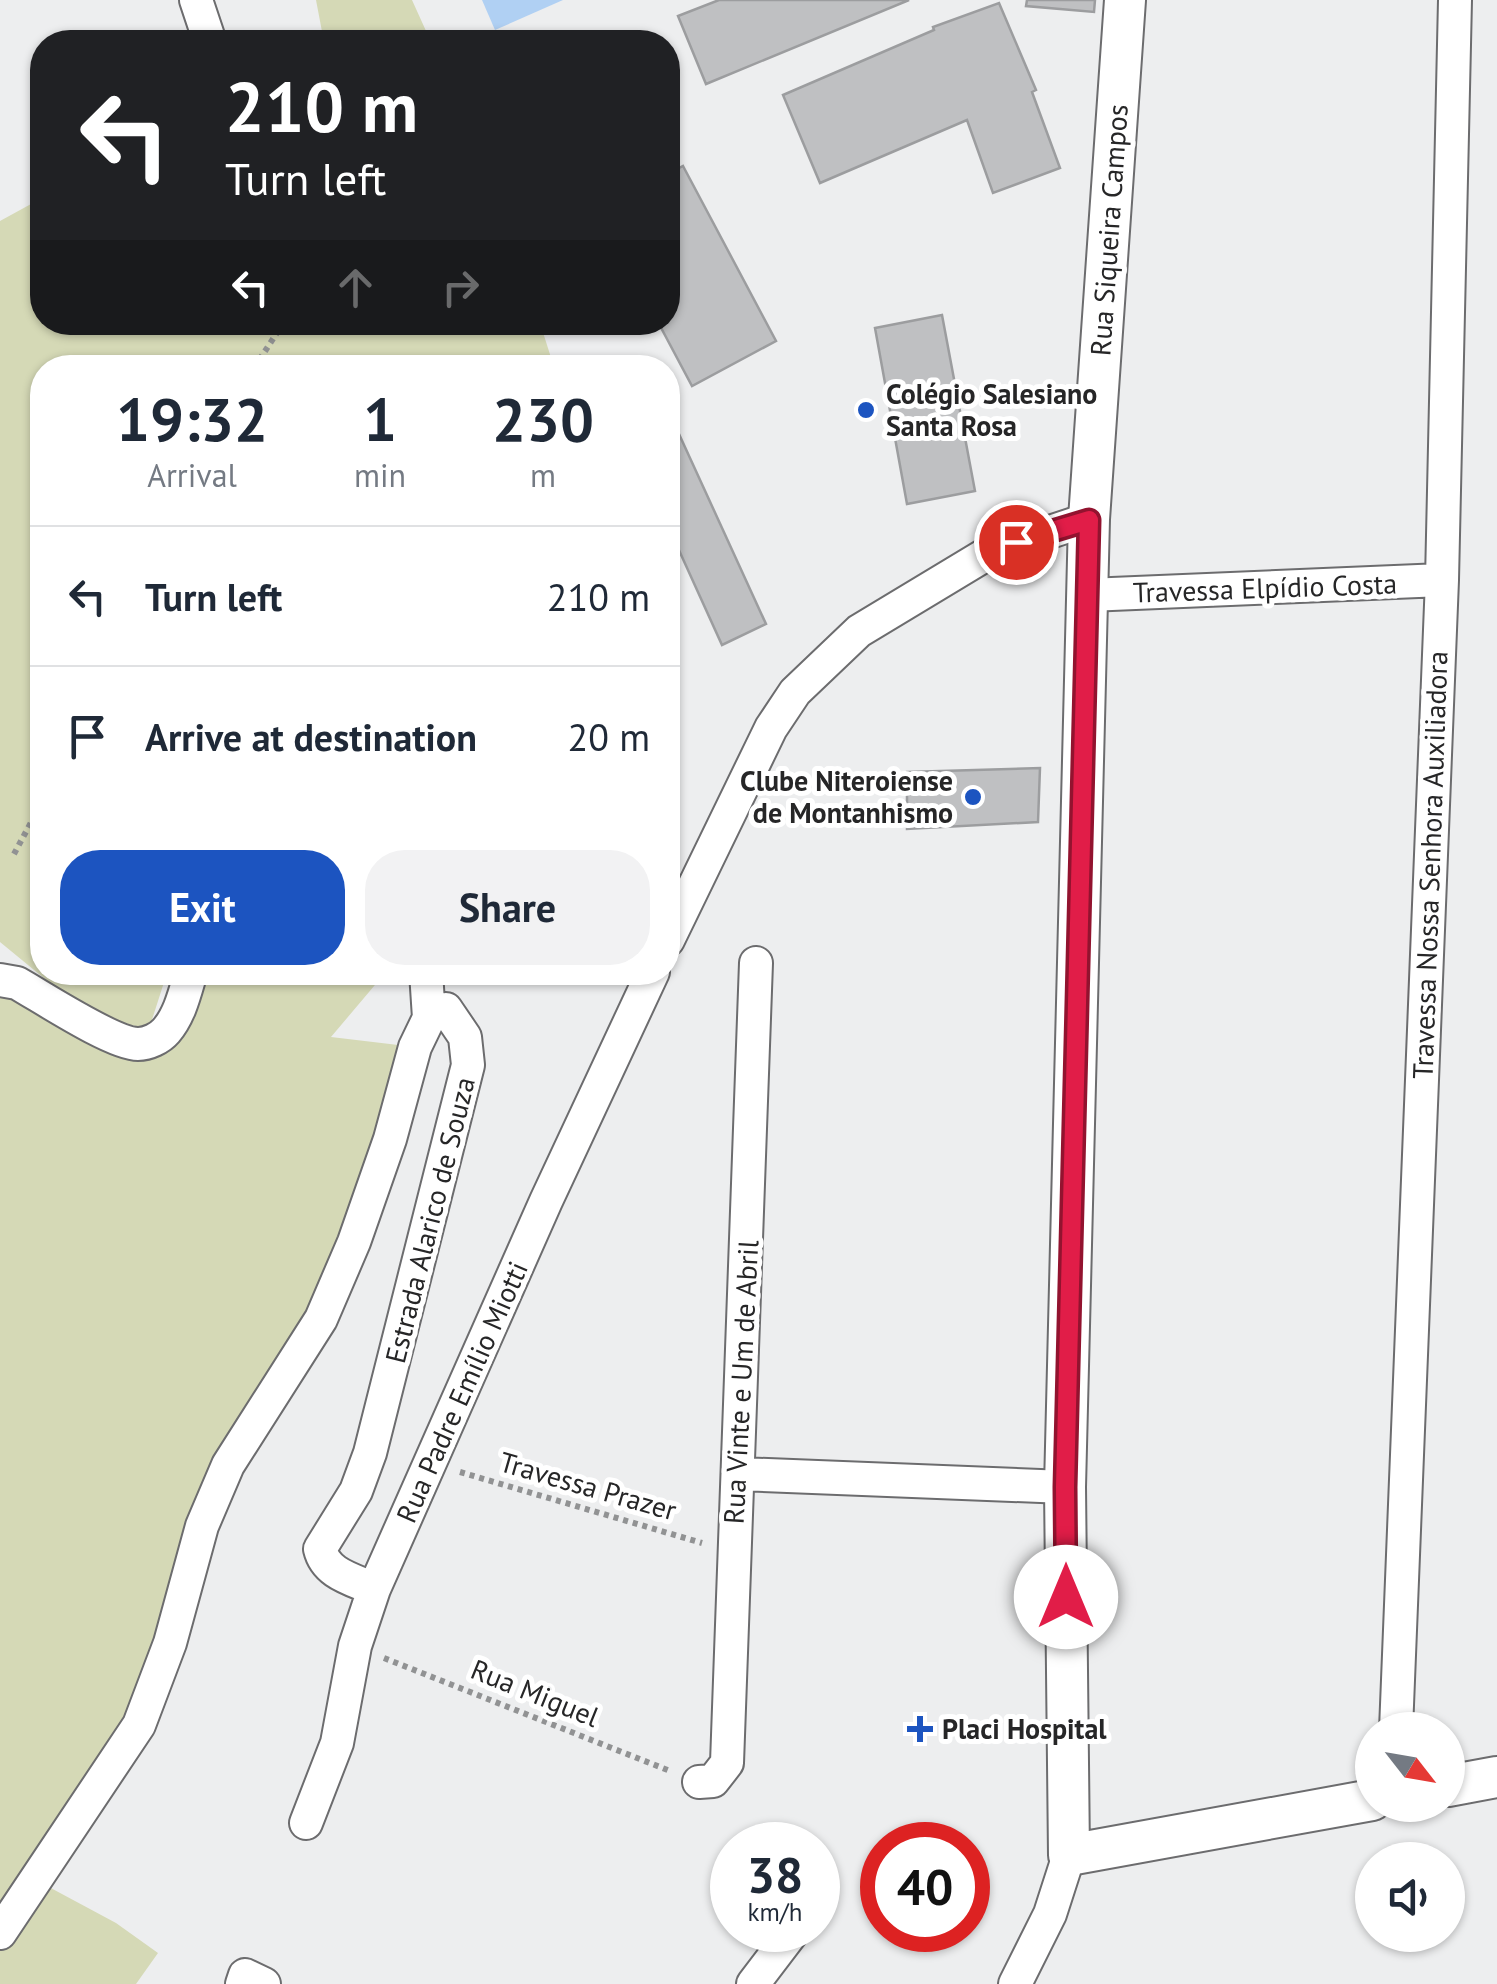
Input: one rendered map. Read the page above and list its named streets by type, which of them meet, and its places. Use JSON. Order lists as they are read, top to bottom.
{
  "streets": {
    "street": [
      "Rua Siqueira Campos",
      "Travessa Elpídio Costa",
      "Travessa Nossa Senhora Auxiliadora",
      "Estrada Alarico de Souza",
      "Rua Vinte e Um de Abril",
      "Rua Padre Emílio Miotti"
    ],
    "path": ["Travessa Prazer", "Rua Miguel"]
  },
  "crossings": [
    ["Rua Siqueira Campos", "Travessa Elpídio Costa"],
    ["Travessa Elpídio Costa", "Travessa Nossa Senhora Auxiliadora"],
    ["Estrada Alarico de Souza", "Rua Padre Emílio Miotti"],
    ["Rua Vinte e Um de Abril", "Travessa Prazer"],
    ["Rua Vinte e Um de Abril", "Rua Miguel"],
    ["Rua Padre Emílio Miotti", "Travessa Prazer"],
    ["Rua Padre Emílio Miotti", "Rua Miguel"]
  ],
  "places": {
    "other": ["Colégio Salesiano Santa Rosa", "Clube Niteroiense de Montanhismo"],
    "health": ["Placi Hospital"]
  },
  "north": "bottom right",
  "page": {
    "turn": ["210 m", "Turn left"],
    "eta": [
      "19:32",
      "Arrival",
      "1",
      "min",
      "230",
      "m"
    ],
    "list": [
      {
        "name": "Turn left",
        "value": "210 m"
      },
      {
        "name": "Arrive at destination",
        "value": "20 m"
      }
    ],
    "buttons": ["Exit", "Share"],
    "speed": "38 km/h",
    "limit": "40"
  }
}
